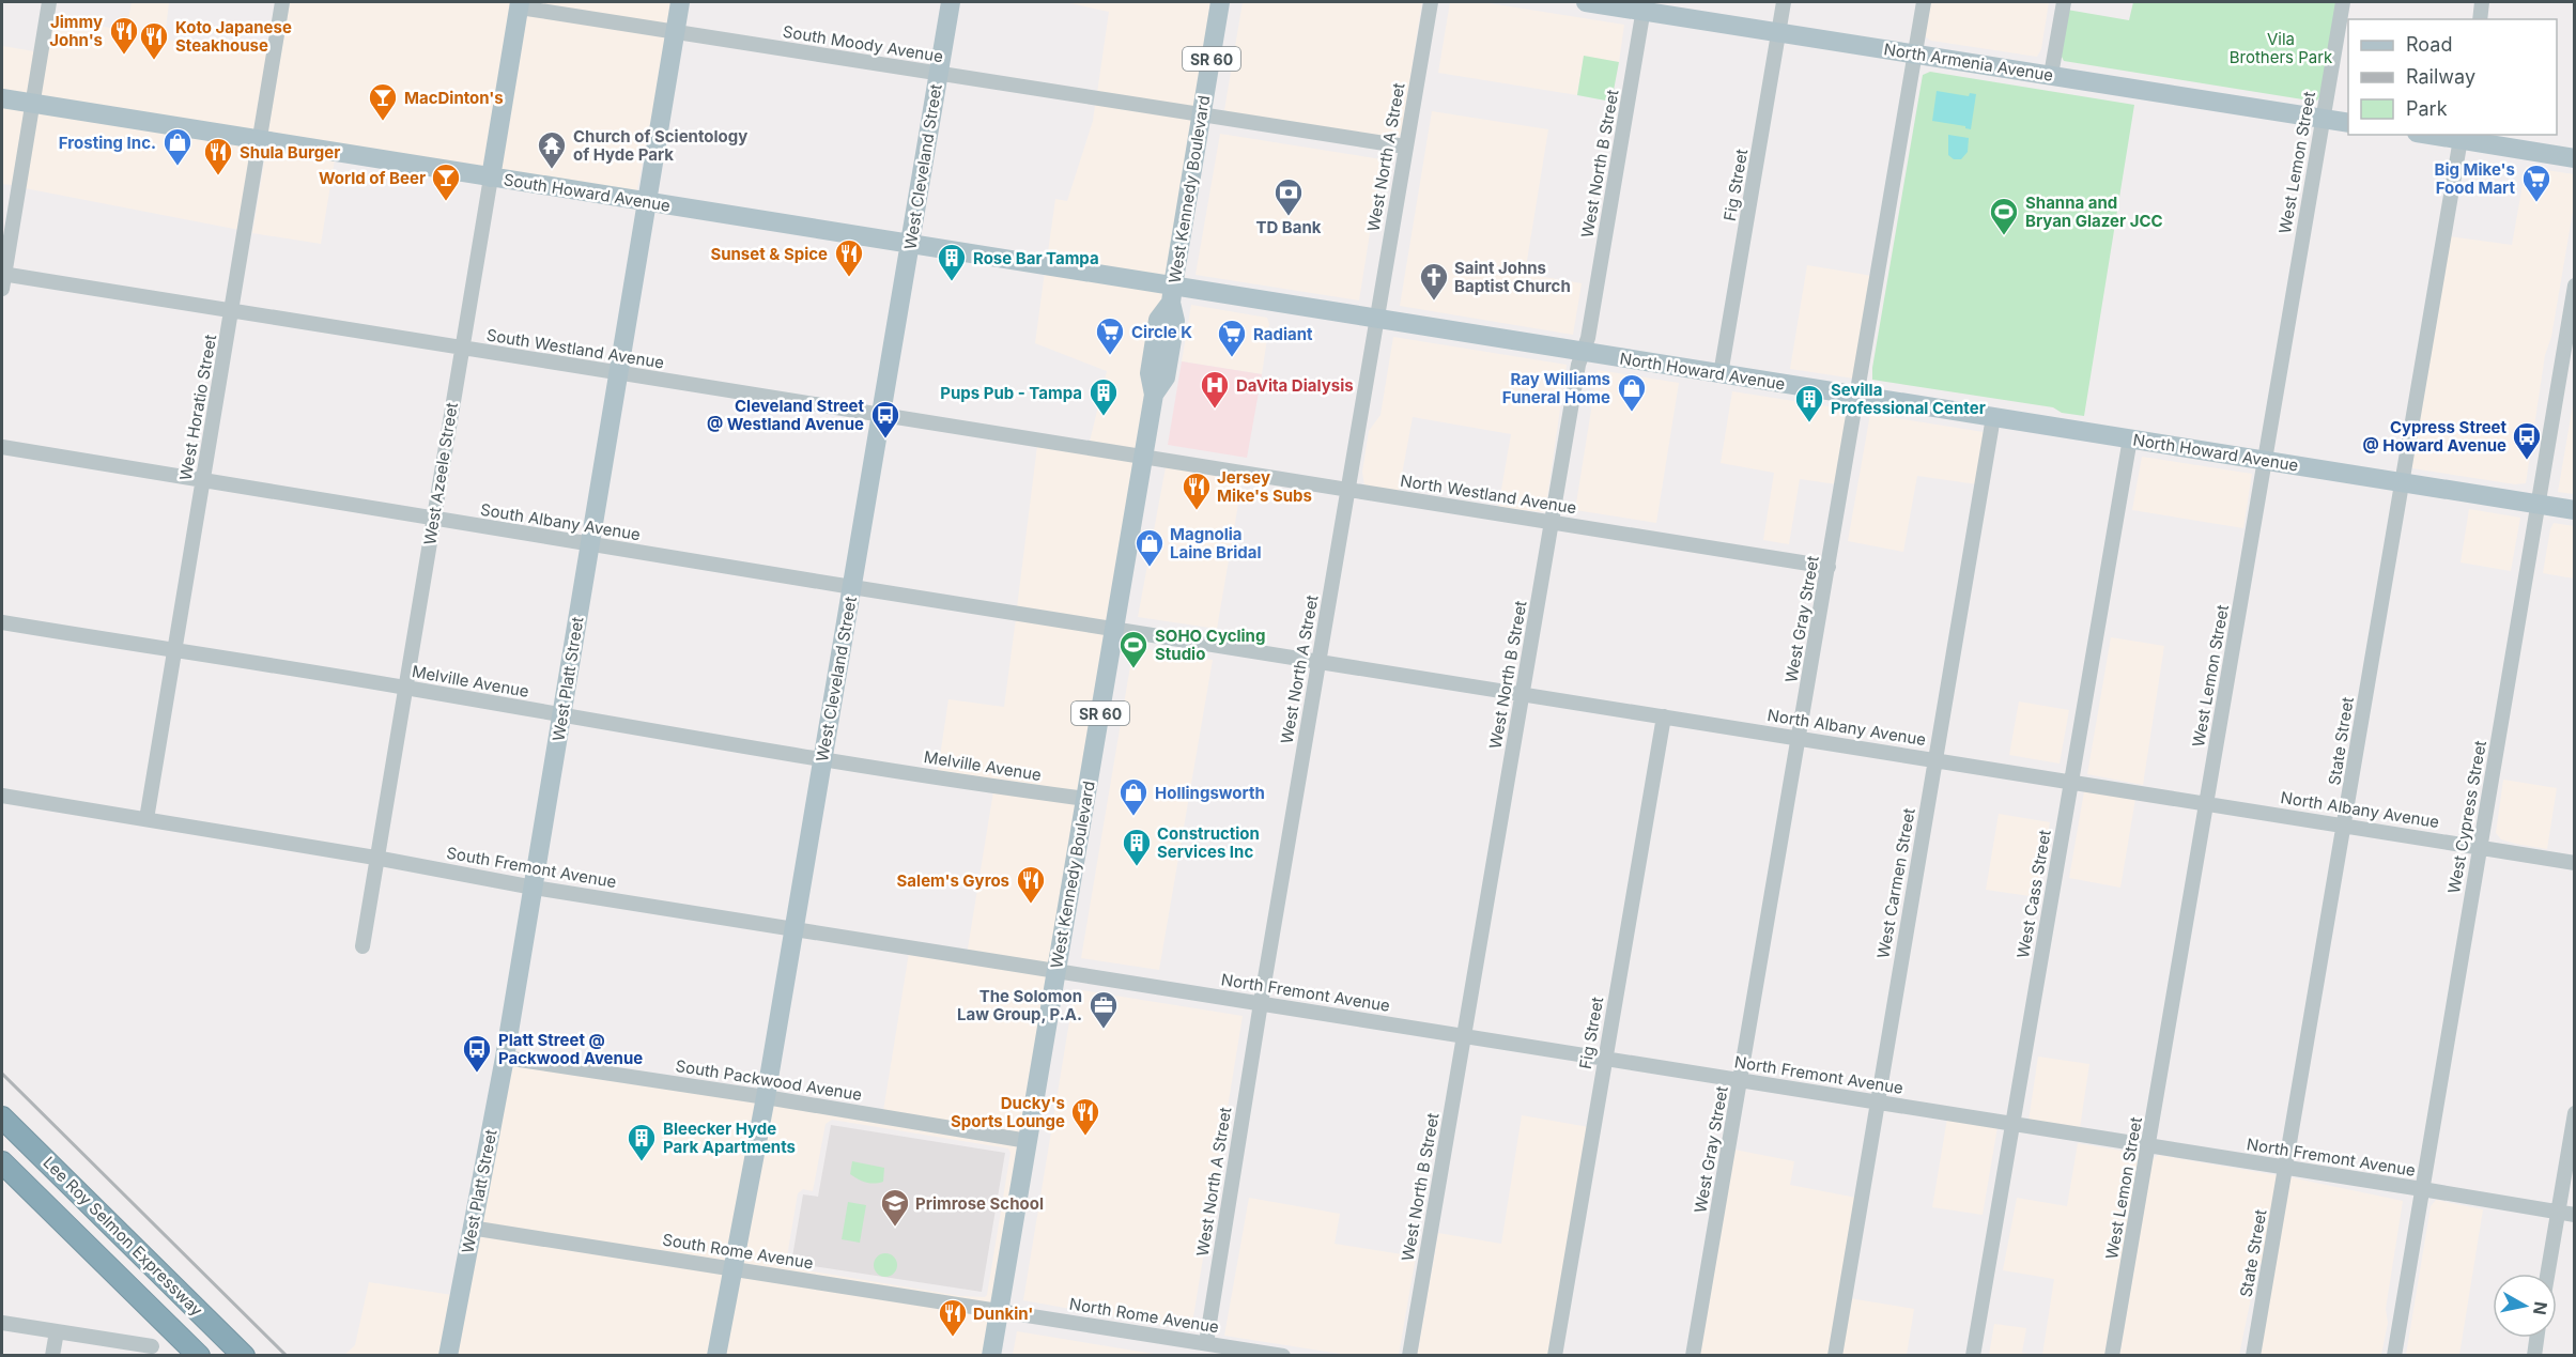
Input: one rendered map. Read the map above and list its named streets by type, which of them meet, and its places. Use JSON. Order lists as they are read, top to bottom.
{
  "streets": {
    "highway": ["Lee Roy Selmon Expressway"],
    "main road": [
      "SR 60",
      "North Armenia Avenue",
      "West Cleveland Street",
      "West Kennedy Boulevard",
      "South Howard Avenue",
      "North Howard Avenue",
      "West Azeele Street",
      "West Platt Street"
    ],
    "street": [
      "South Moody Avenue",
      "West North A Street",
      "West Lemon Street",
      "West North B Street",
      "Fig Street",
      "South Westland Avenue",
      "West Horatio Street",
      "North Westland Avenue",
      "South Albany Avenue",
      "West Gray Street",
      "Melville Avenue",
      "North Albany Avenue",
      "State Street",
      "West Cypress Street",
      "South Fremont Avenue",
      "West Carmen Street",
      "West Cass Street",
      "North Fremont Avenue",
      "South Packwood Avenue",
      "South Rome Avenue",
      "North Rome Avenue"
    ]
  },
  "crossings": [
    ["South Moody Avenue", "West North A Street"],
    ["South Moody Avenue", "West Cleveland Street"],
    ["South Moody Avenue", "West Kennedy Boulevard"],
    ["South Moody Avenue", "West Azeele Street"],
    ["South Moody Avenue", "West Platt Street"],
    ["North Armenia Avenue", "West Lemon Street"],
    ["North Armenia Avenue", "West North B Street"],
    ["North Armenia Avenue", "Fig Street"],
    ["North Armenia Avenue", "West Gray Street"],
    ["West North A Street", "North Howard Avenue"],
    ["West North A Street", "North Westland Avenue"],
    ["West North A Street", "North Albany Avenue"],
    ["West North A Street", "North Fremont Avenue"],
    ["West North A Street", "North Rome Avenue"],
    ["West Lemon Street", "North Howard Avenue"],
    ["West Lemon Street", "North Albany Avenue"],
    ["West Lemon Street", "North Fremont Avenue"],
    ["West North B Street", "North Howard Avenue"],
    ["West North B Street", "North Westland Avenue"],
    ["West North B Street", "North Albany Avenue"],
    ["West North B Street", "North Fremont Avenue"],
    ["West Cleveland Street", "South Howard Avenue"],
    ["West Cleveland Street", "South Westland Avenue"],
    ["West Cleveland Street", "South Albany Avenue"],
    ["West Cleveland Street", "Melville Avenue"],
    ["West Cleveland Street", "South Fremont Avenue"],
    ["West Cleveland Street", "South Packwood Avenue"],
    ["West Cleveland Street", "South Rome Avenue"],
    ["Fig Street", "North Howard Avenue"],
    ["Fig Street", "North Albany Avenue"],
    ["Fig Street", "North Fremont Avenue"],
    ["West Kennedy Boulevard", "South Howard Avenue"],
    ["West Kennedy Boulevard", "South Westland Avenue"],
    ["West Kennedy Boulevard", "North Howard Avenue"],
    ["West Kennedy Boulevard", "North Westland Avenue"],
    ["West Kennedy Boulevard", "South Albany Avenue"],
    ["West Kennedy Boulevard", "Melville Avenue"],
    ["West Kennedy Boulevard", "North Albany Avenue"],
    ["West Kennedy Boulevard", "South Fremont Avenue"],
    ["West Kennedy Boulevard", "North Fremont Avenue"],
    ["West Kennedy Boulevard", "South Packwood Avenue"],
    ["West Kennedy Boulevard", "South Rome Avenue"],
    ["West Kennedy Boulevard", "North Rome Avenue"],
    ["South Howard Avenue", "North Howard Avenue"],
    ["South Howard Avenue", "West Horatio Street"],
    ["South Howard Avenue", "West Azeele Street"],
    ["South Howard Avenue", "West Platt Street"],
    ["South Westland Avenue", "West Horatio Street"],
    ["South Westland Avenue", "West Azeele Street"],
    ["South Westland Avenue", "North Westland Avenue"],
    ["South Westland Avenue", "West Platt Street"],
    ["North Howard Avenue", "West Gray Street"],
    ["North Howard Avenue", "State Street"],
    ["North Howard Avenue", "West Cypress Street"],
    ["North Howard Avenue", "West Carmen Street"],
    ["North Howard Avenue", "West Cass Street"],
    ["West Horatio Street", "South Albany Avenue"],
    ["West Horatio Street", "Melville Avenue"],
    ["West Horatio Street", "South Fremont Avenue"],
    ["West Azeele Street", "South Albany Avenue"],
    ["West Azeele Street", "Melville Avenue"],
    ["West Azeele Street", "South Fremont Avenue"],
    ["North Westland Avenue", "West Gray Street"],
    ["South Albany Avenue", "West Platt Street"],
    ["South Albany Avenue", "North Albany Avenue"],
    ["West Gray Street", "North Albany Avenue"],
    ["West Gray Street", "North Fremont Avenue"],
    ["West Platt Street", "Melville Avenue"],
    ["West Platt Street", "South Fremont Avenue"],
    ["West Platt Street", "South Packwood Avenue"],
    ["West Platt Street", "South Rome Avenue"],
    ["North Albany Avenue", "State Street"],
    ["North Albany Avenue", "West Cypress Street"],
    ["North Albany Avenue", "West Carmen Street"],
    ["North Albany Avenue", "West Cass Street"],
    ["State Street", "North Fremont Avenue"],
    ["West Cypress Street", "North Fremont Avenue"],
    ["South Fremont Avenue", "North Fremont Avenue"],
    ["West Carmen Street", "North Fremont Avenue"],
    ["West Cass Street", "North Fremont Avenue"],
    ["South Rome Avenue", "North Rome Avenue"]
  ],
  "parks": ["Vila Brothers Park"],
  "places": {
    "restaurant": [
      "Jimmy John's",
      "Koto Japanese Steakhouse",
      "Shula Burger",
      "Sunset & Spice",
      "Jersey Mike's Subs",
      "Salem's Gyros",
      "Ducky's Sports Lounge",
      "Dunkin'"
    ],
    "bar": ["MacDinton's", "World of Beer"],
    "shop": [
      "Frosting Inc.",
      "Ray Williams Funeral Home",
      "Magnolia Laine Bridal",
      "Hollingsworth"
    ],
    "temple": ["Church of Scientology of Hyde Park"],
    "supermarket": ["Big Mike's Food Mart", "Circle K", "Radiant"],
    "bank": ["TD Bank"],
    "sports": ["Shanna and Bryan Glazer JCC", "SOHO Cycling Studio"],
    "building": [
      "Rose Bar Tampa",
      "Pups Pub - Tampa",
      "Sevilla Professional Center",
      "Construction Services Inc",
      "Bleecker Hyde Park Apartments"
    ],
    "church": ["Saint Johns Baptist Church"],
    "hospital": ["DaVita Dialysis"],
    "bus stop": ["Cleveland Street @ Westland Avenue", "Cypress Street @ Howard Avenue", "Platt Street @ Packwood Avenue"],
    "office": ["The Solomon Law Group, P.A."],
    "school or university": ["Primrose School"]
  },
  "legend": ["Road", "Railway", "Park"],
  "north": "right"
}
